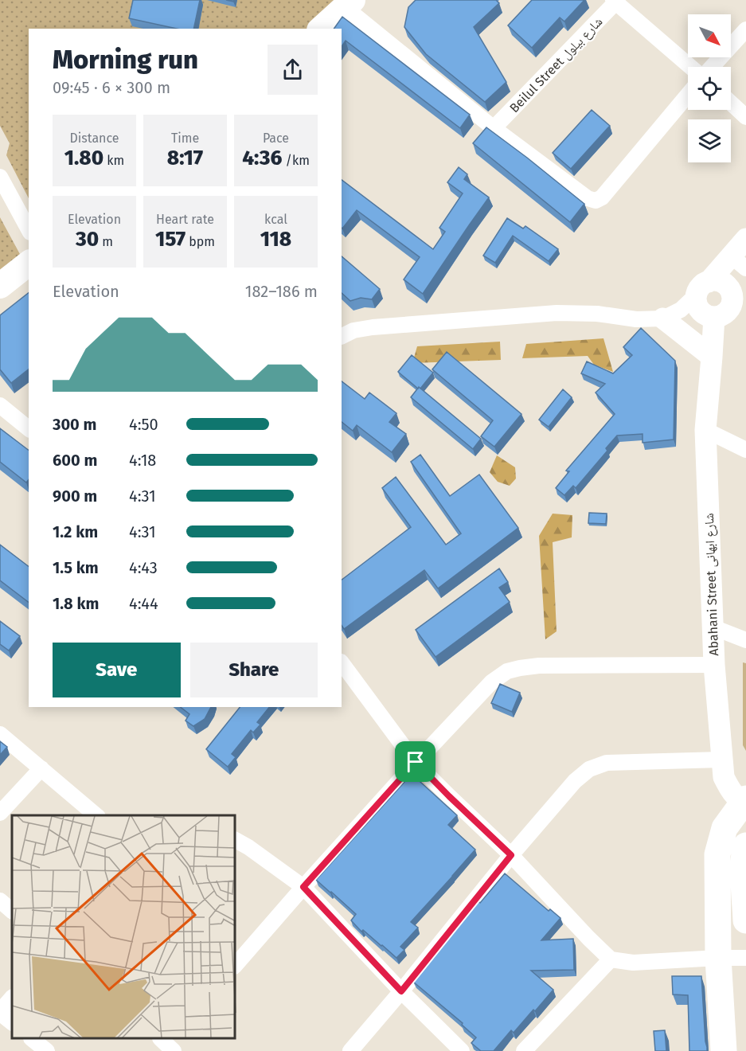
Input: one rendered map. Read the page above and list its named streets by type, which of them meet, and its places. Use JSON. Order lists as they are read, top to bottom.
{
  "streets": {
    "street": ["Beilul Street شارع بيلول", "Abahani Street شارع ابهانى"]
  },
  "north": "bottom right",
  "page": {
    "heading": ["Morning run", "09:45 · 6 × 300 m"],
    "stats": [
      ["Distance", "1.80 km"],
      ["Time", "8:17"],
      ["Pace", "4:36 /km"],
      ["Elevation", "30 m"],
      ["Heart rate", "157 bpm"],
      ["kcal", "118"]
    ],
    "chart": ["Elevation", "182–186 m"],
    "list": [
      {
        "name": "300 m",
        "note": "4:50"
      },
      {
        "name": "600 m",
        "note": "4:18"
      },
      {
        "name": "900 m",
        "note": "4:31"
      },
      {
        "name": "1.2 km",
        "note": "4:31"
      },
      {
        "name": "1.5 km",
        "note": "4:43"
      },
      {
        "name": "1.8 km",
        "note": "4:44"
      }
    ],
    "buttons": ["Save", "Share"]
  }
}
